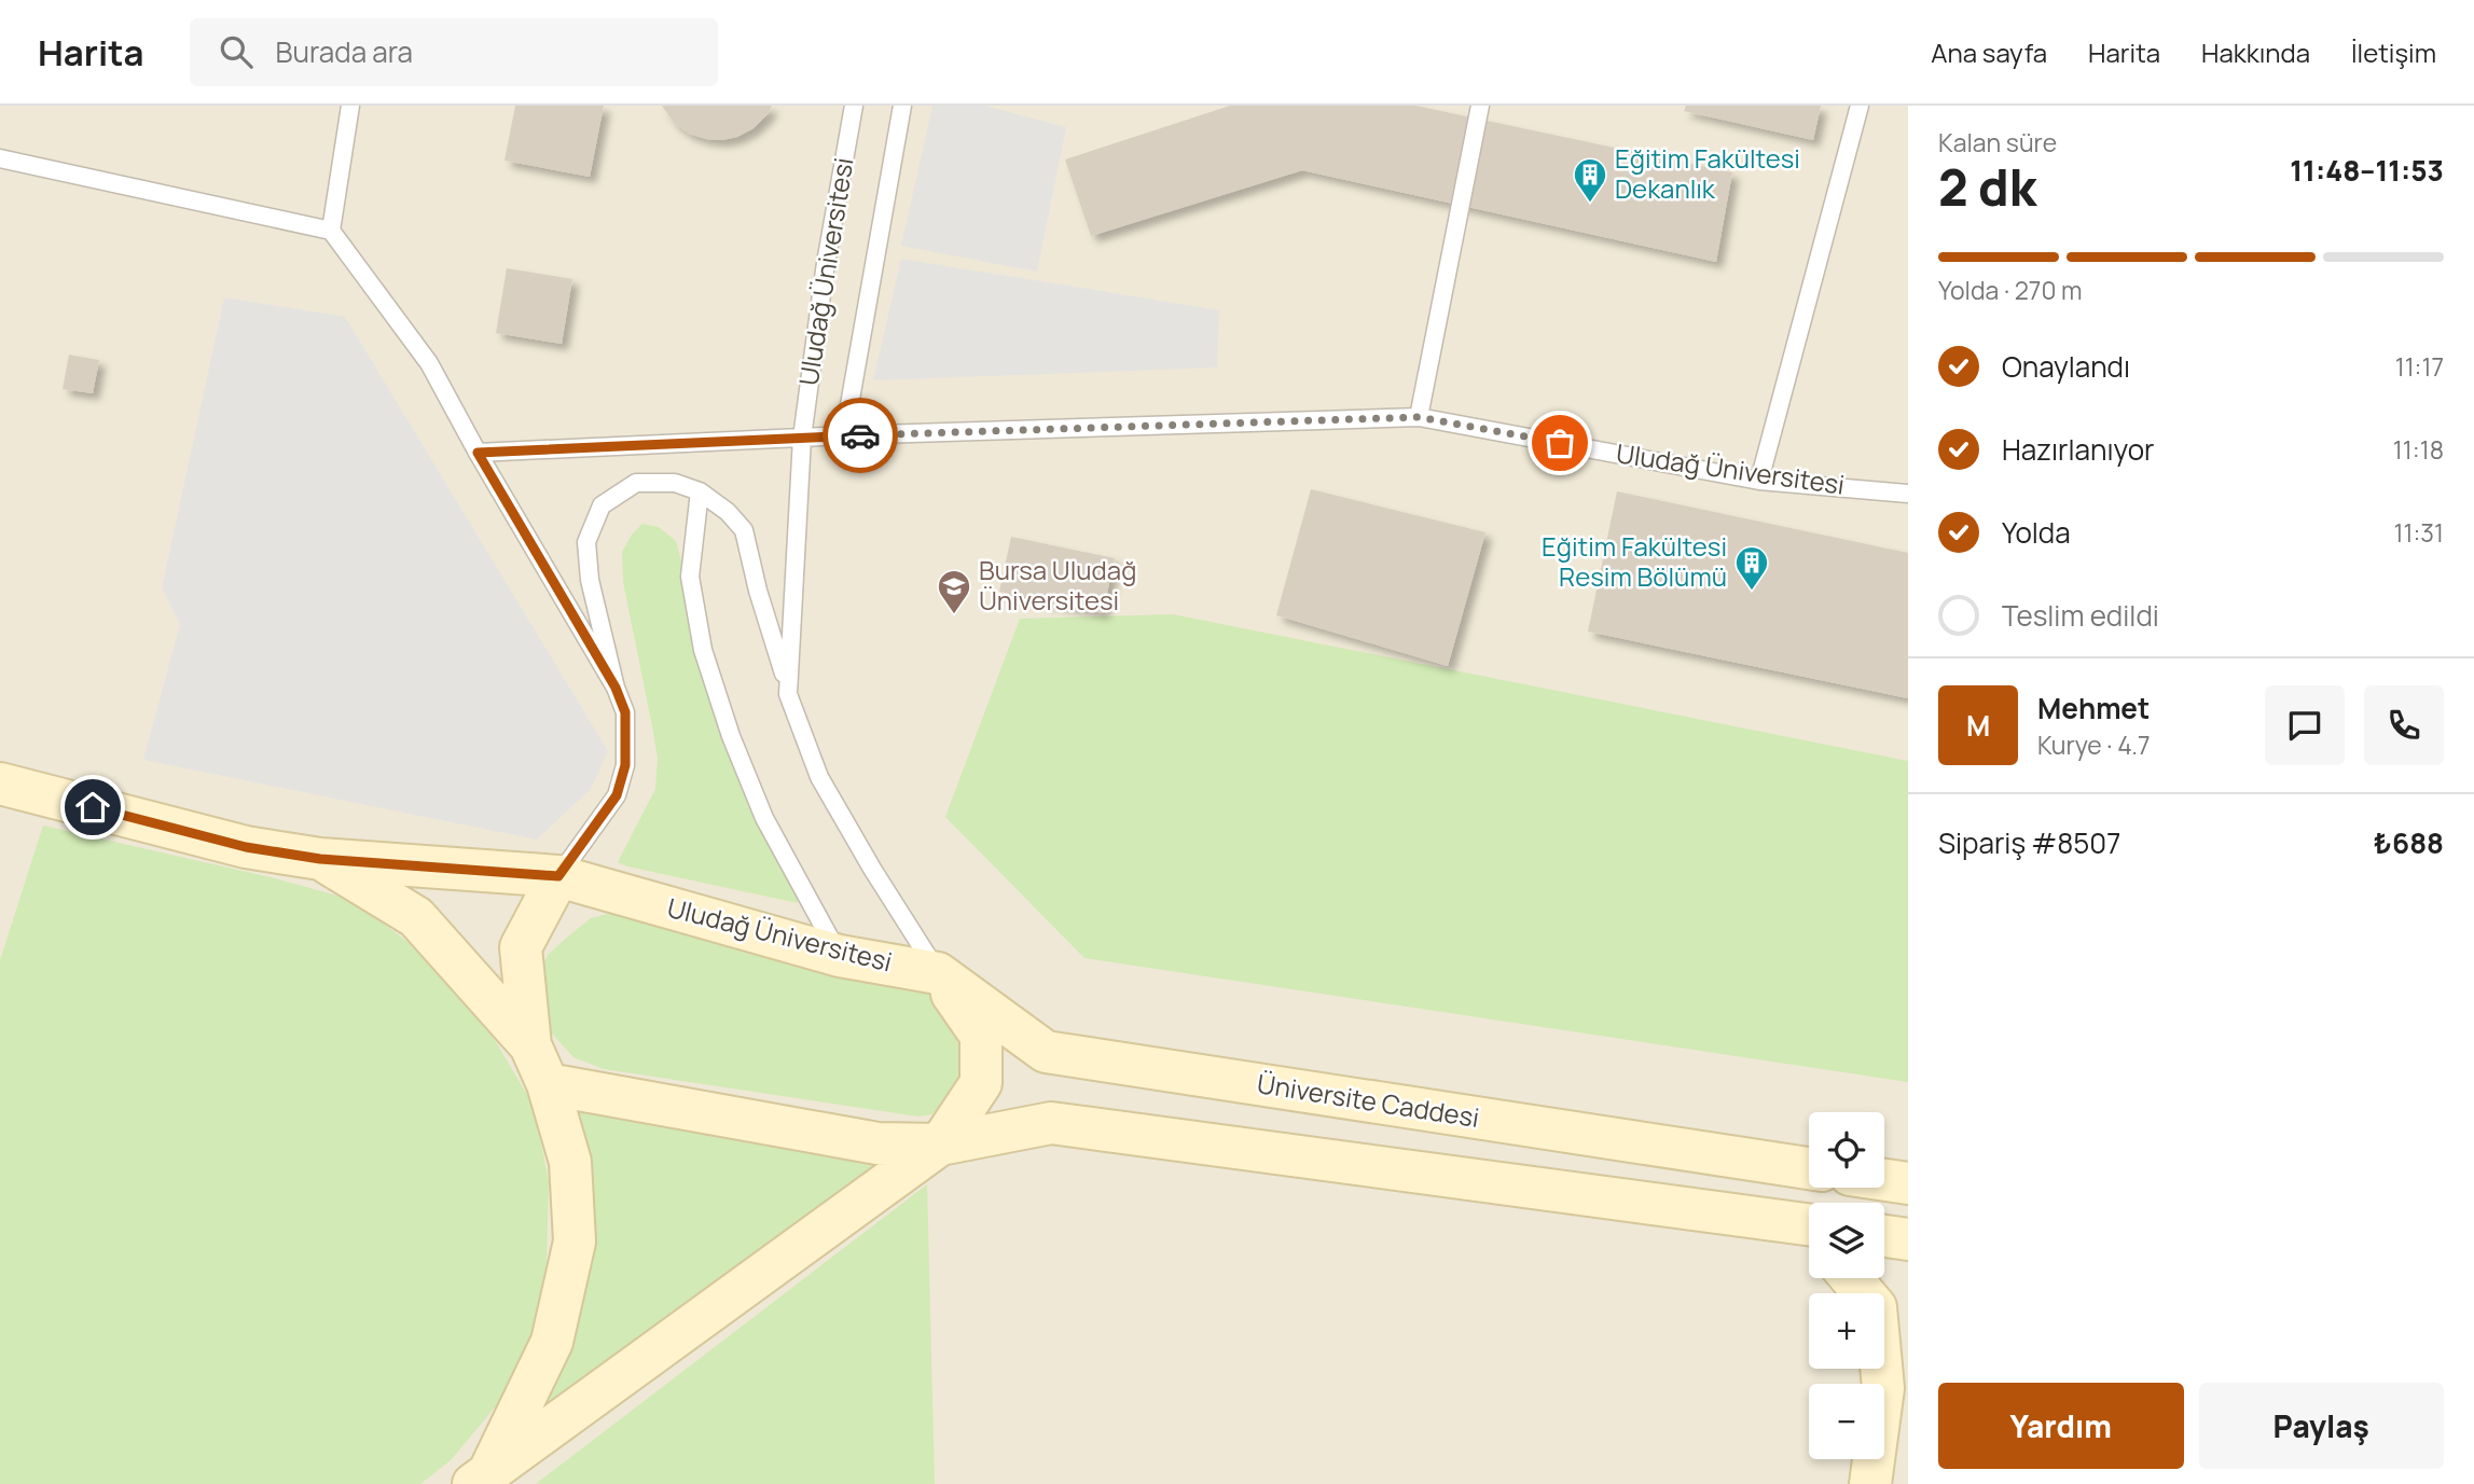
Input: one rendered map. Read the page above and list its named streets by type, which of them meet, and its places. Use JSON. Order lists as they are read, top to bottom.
{
  "streets": {
    "street": ["Uludağ Üniversitesi", "Üniversite Caddesi"]
  },
  "crossings": [
    ["Uludağ Üniversitesi", "Üniversite Caddesi"]
  ],
  "places": {
    "building": ["Eğitim Fakültesi Dekanlık", "Eğitim Fakültesi Resim Bölümü"],
    "school or university": ["Bursa Uludağ Üniversitesi"]
  },
  "page": {
    "header": "Harita",
    "search": "Burada ara",
    "nav": [
      "Ana sayfa",
      "Harita",
      "Hakkında",
      "İletişim"
    ],
    "heading": ["2 dk", "Kalan süre", "11:48–11:53"],
    "panel": [
      "Mehmet",
      "Kurye · 4.7",
      "Sipariş #8507",
      "₺688"
    ],
    "bar": "Yolda · 270 m",
    "list": [
      ["Onaylandı", "11:17"],
      ["Hazırlanıyor", "11:18"],
      ["Yolda", "11:31"],
      "Teslim edildi"
    ],
    "round": "M",
    "map_buttons": ["+", "−"],
    "buttons": ["Yardım", "Paylaş"]
  }
}
